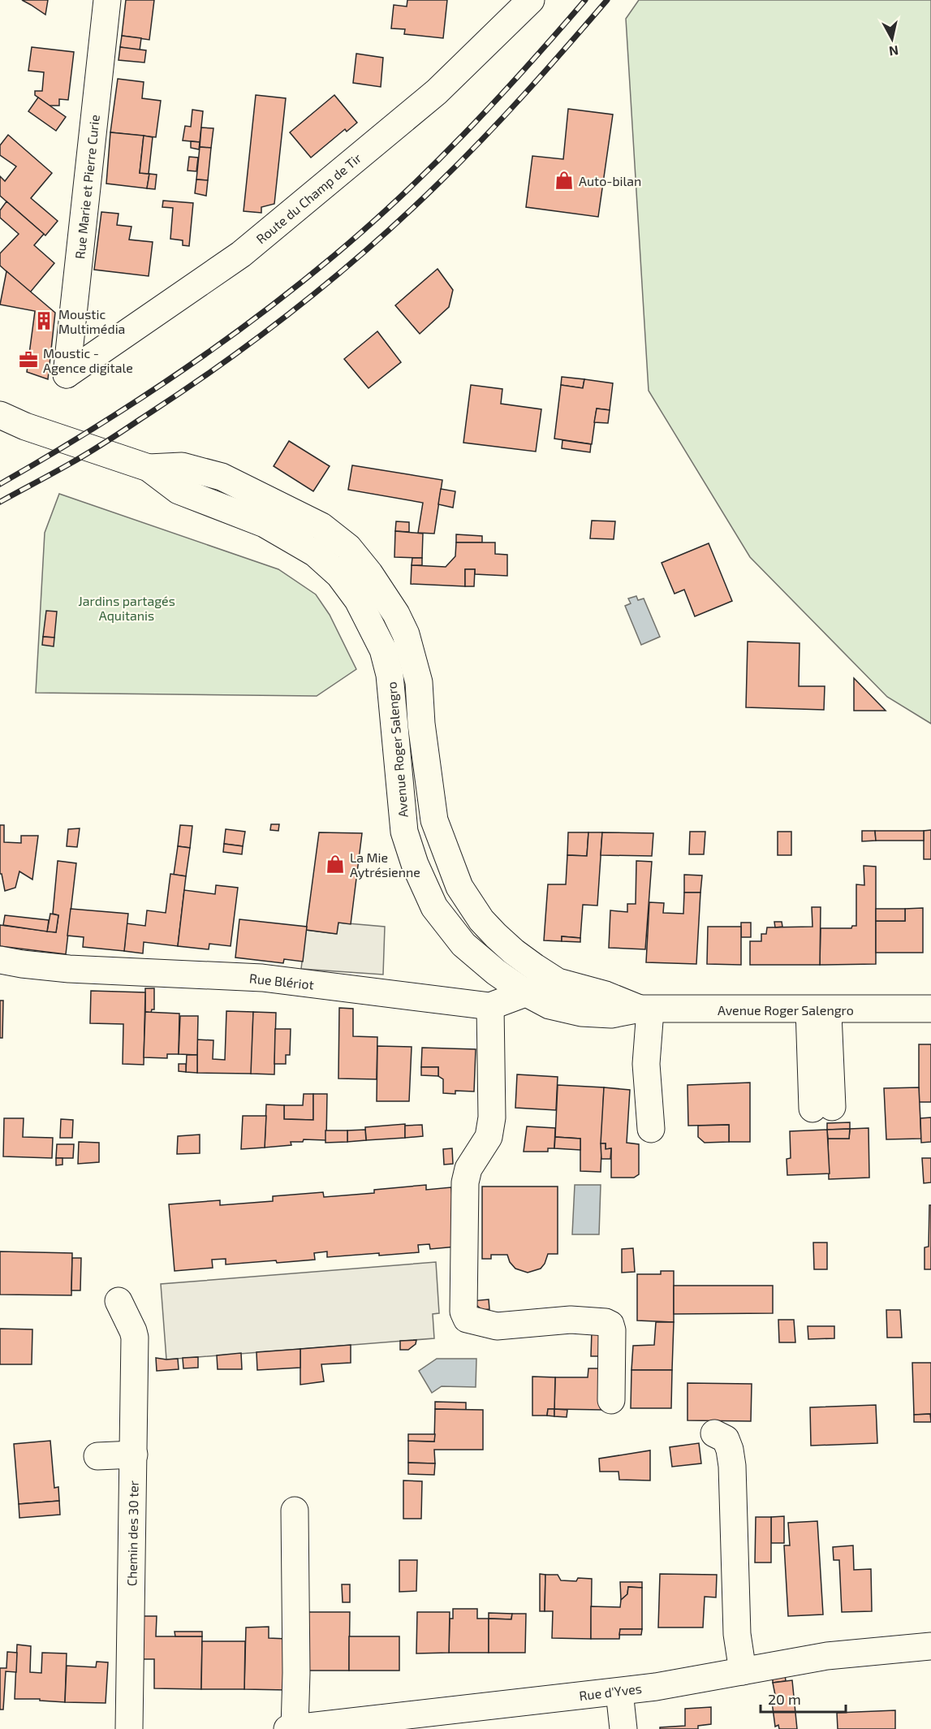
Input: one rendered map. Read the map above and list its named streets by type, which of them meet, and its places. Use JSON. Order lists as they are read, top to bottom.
{
  "streets": {
    "street": [
      "Rue Marie et Pierre Curie",
      "Route du Champ de Tir",
      "Avenue Roger Salengro",
      "Rue Blériot",
      "Chemin des 30 ter",
      "Rue d'Yves"
    ]
  },
  "crossings": [
    ["Rue Marie et Pierre Curie", "Route du Champ de Tir"],
    ["Avenue Roger Salengro", "Rue Blériot"]
  ],
  "parks": ["Jardins partagés Aquitanis"],
  "places": {
    "shop": ["Auto-bilan", "La Mie Aytrésienne"],
    "building": ["Moustic Multimédia"],
    "office": ["Moustic - Agence digitale"]
  },
  "scale_bar": "20 m",
  "north": "bottom"
}
